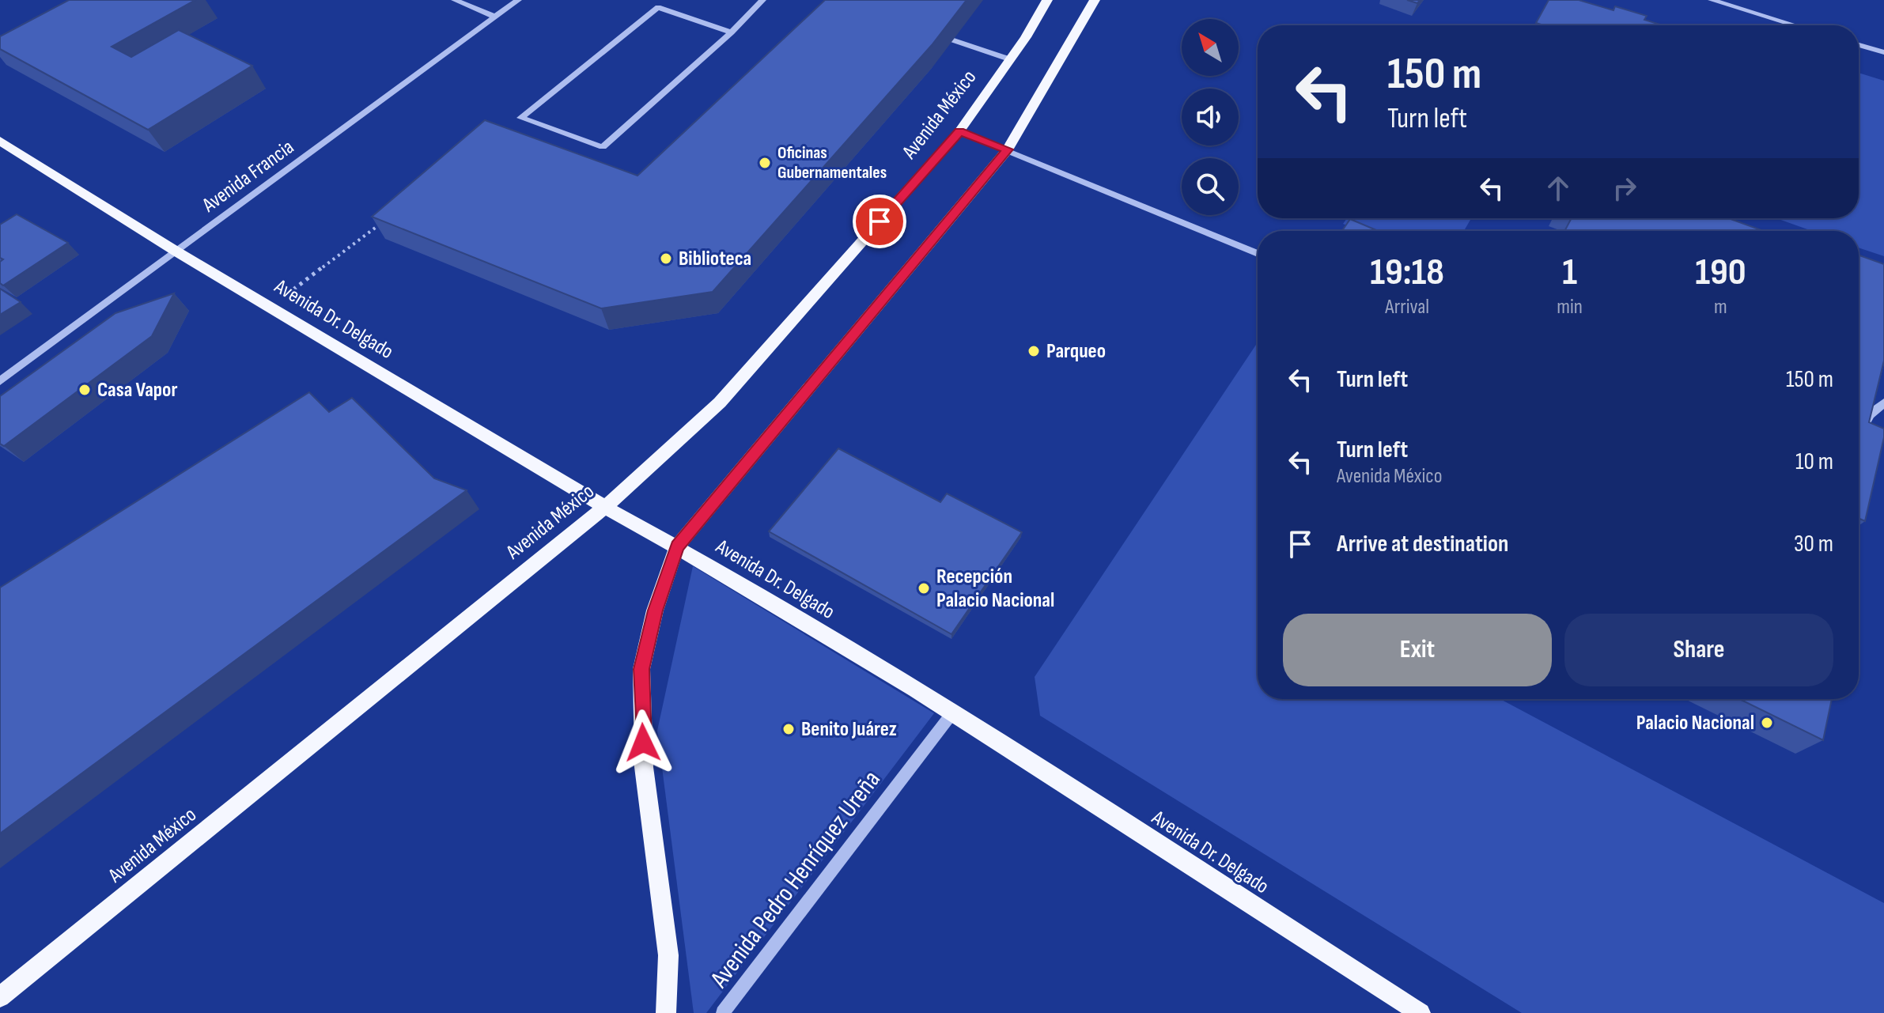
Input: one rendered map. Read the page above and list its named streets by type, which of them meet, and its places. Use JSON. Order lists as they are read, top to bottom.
{
  "streets": {
    "main road": ["Avenida México", "Avenida Dr. Delgado"],
    "street": ["Avenida Francia", "Avenida Pedro Henríquez Ureña"]
  },
  "crossings": [
    ["Avenida México", "Avenida Dr. Delgado"],
    ["Avenida Francia", "Avenida Dr. Delgado"],
    ["Avenida Dr. Delgado", "Avenida Pedro Henríquez Ureña"]
  ],
  "places": [
    "Oficinas Gubernamentales",
    "Biblioteca",
    "Parqueo",
    "Casa Vapor",
    "Recepción Palacio Nacional",
    "Palacio Nacional",
    "Benito Juárez"
  ],
  "north": "top left",
  "page": {
    "turn": ["150 m", "Turn left"],
    "eta": [
      "19:18",
      "Arrival",
      "1",
      "min",
      "190",
      "m"
    ],
    "list": [
      {
        "name": "Turn left",
        "value": "150 m"
      },
      {
        "name": "Turn left",
        "note": "Avenida México",
        "value": "10 m"
      },
      {
        "name": "Arrive at destination",
        "value": "30 m"
      }
    ],
    "buttons": ["Exit", "Share"]
  }
}
